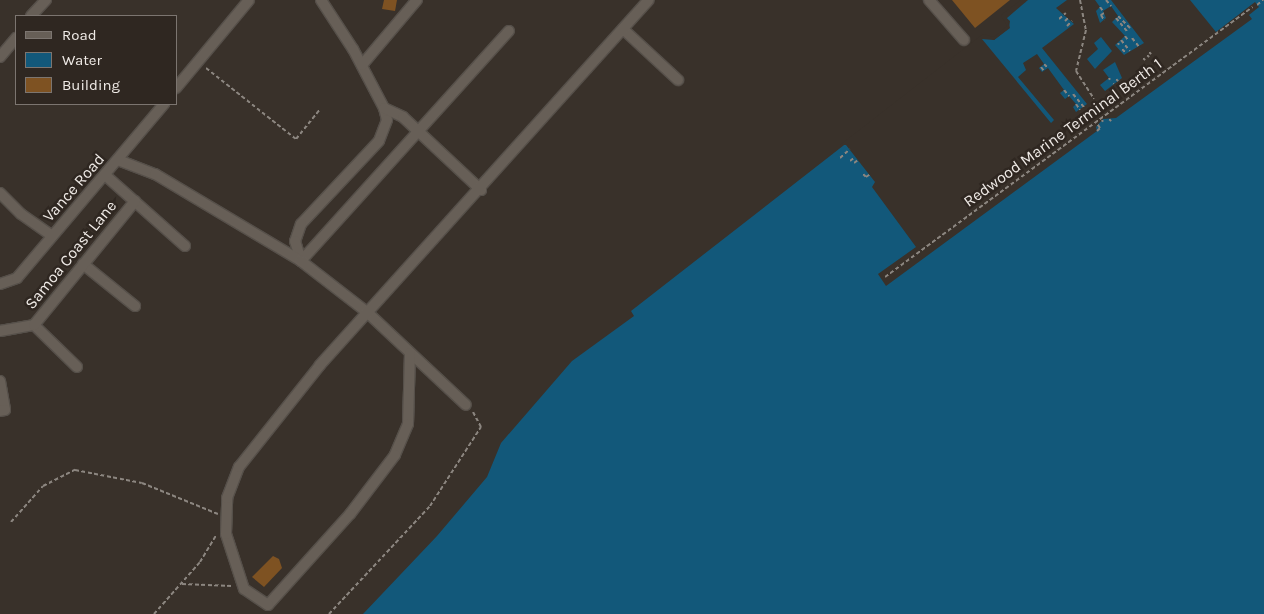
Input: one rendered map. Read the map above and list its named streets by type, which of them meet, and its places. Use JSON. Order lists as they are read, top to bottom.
{
  "streets": {
    "street": ["Vance Road", "Samoa Coast Lane"],
    "path": ["Redwood Marine Terminal Berth 1"]
  },
  "legend": ["Road", "Water", "Building"]
}
